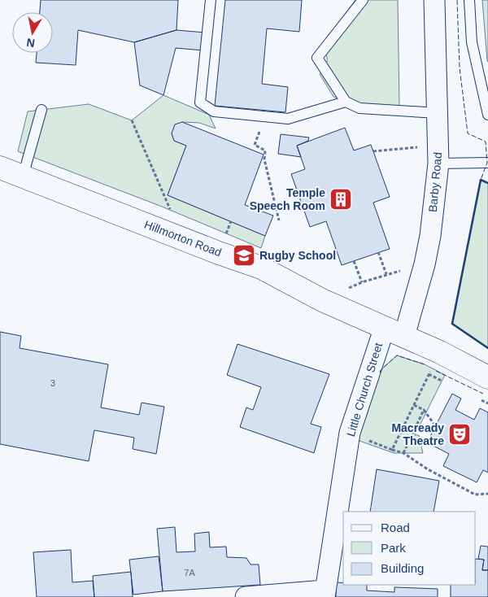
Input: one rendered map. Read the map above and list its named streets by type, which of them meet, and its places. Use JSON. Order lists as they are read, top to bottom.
{
  "streets": {
    "highway": ["Hillmorton Road"],
    "street": ["Barby Road", "Little Church Street"]
  },
  "crossings": [
    ["Barby Road", "Hillmorton Road"],
    ["Hillmorton Road", "Little Church Street"]
  ],
  "places": {
    "building": ["Temple Speech Room"],
    "school or university": ["Rugby School"],
    "theatre": ["Macready Theatre"]
  },
  "house_numbers": ["3", "7A"],
  "legend": ["Road", "Park", "Building"],
  "north": "bottom"
}
